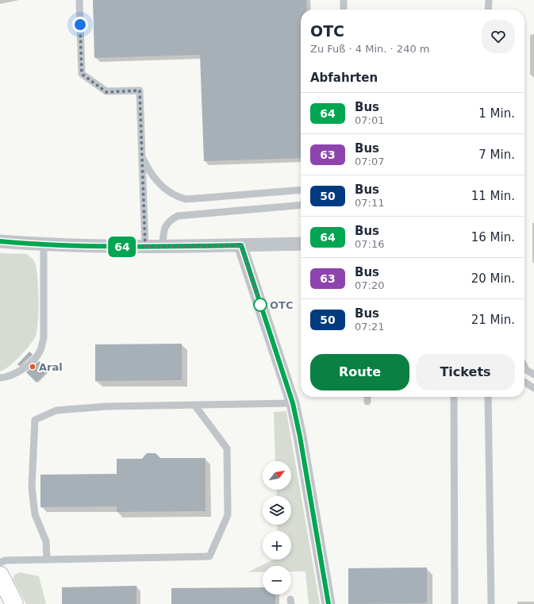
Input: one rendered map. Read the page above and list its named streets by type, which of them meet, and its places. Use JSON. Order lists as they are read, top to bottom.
{
  "places": ["OTC", "Aral"],
  "lines": ["bus line 64"],
  "north": "top right",
  "page": {
    "on_map": "64",
    "heading": [
      ["OTC", "Zu Fuß · 4 Min. · 240 m"],
      "Abfahrten"
    ],
    "list": [
      {
        "mark": "64",
        "name": "Bus",
        "note": "07:01",
        "value": "1 Min."
      },
      {
        "mark": "63",
        "name": "Bus",
        "note": "07:07",
        "value": "7 Min."
      },
      {
        "mark": "50",
        "name": "Bus",
        "note": "07:11",
        "value": "11 Min."
      },
      {
        "mark": "64",
        "name": "Bus",
        "note": "07:16",
        "value": "16 Min."
      },
      {
        "mark": "63",
        "name": "Bus",
        "note": "07:20",
        "value": "20 Min."
      },
      {
        "mark": "50",
        "name": "Bus",
        "note": "07:21",
        "value": "21 Min."
      }
    ],
    "buttons": ["Route", "Tickets"],
    "map_buttons": ["+", "−"]
  }
}
